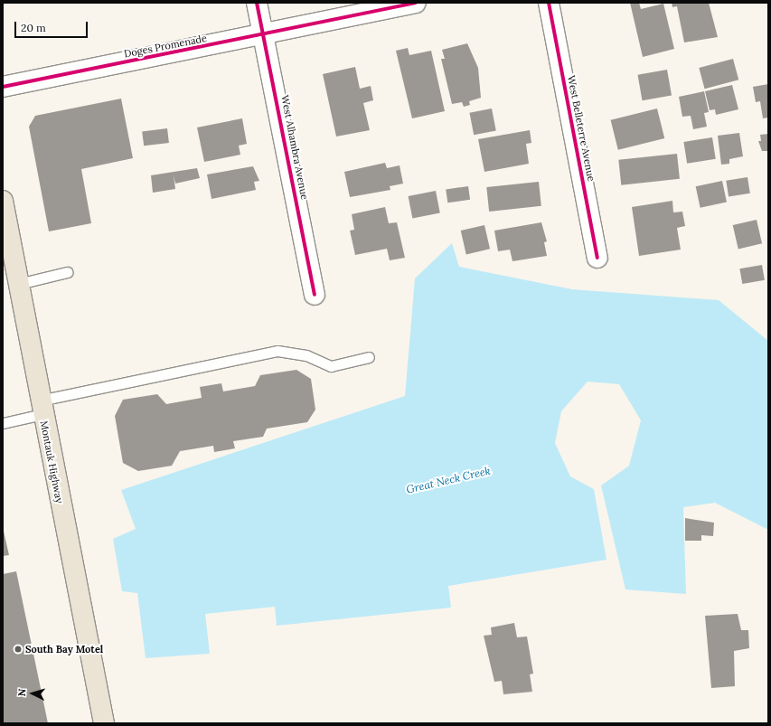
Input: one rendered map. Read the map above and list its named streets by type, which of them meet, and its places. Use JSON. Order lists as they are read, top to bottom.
{
  "streets": {
    "main road": ["Montauk Highway"],
    "street": ["Doges Promenade", "West Belleterre Avenue", "West Alhambra Avenue"]
  },
  "crossings": [
    ["Doges Promenade", "West Alhambra Avenue"]
  ],
  "water": ["Great Neck Creek"],
  "places": ["South Bay Motel"],
  "scale_bar": "20 m",
  "north": "left"
}
